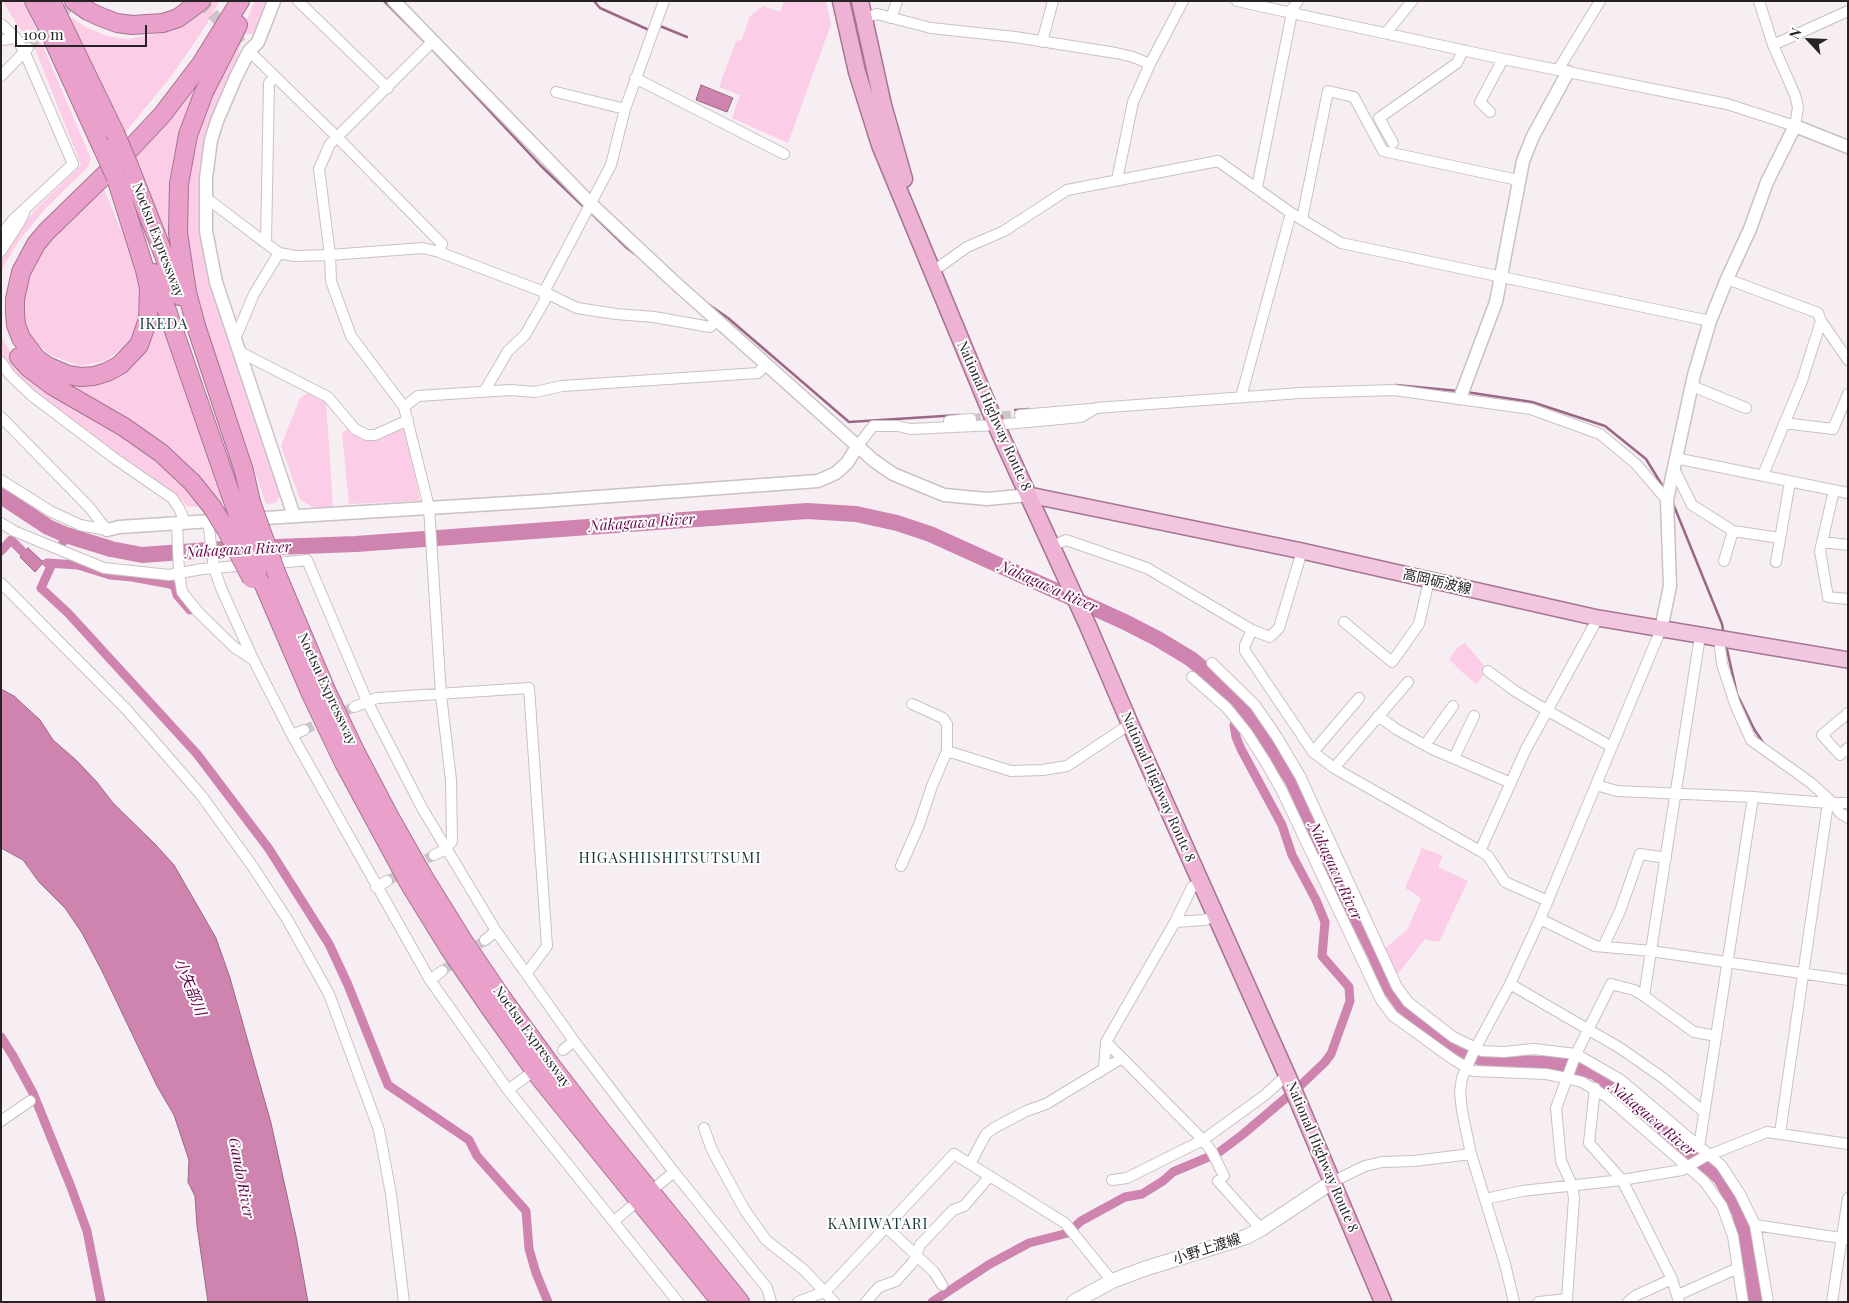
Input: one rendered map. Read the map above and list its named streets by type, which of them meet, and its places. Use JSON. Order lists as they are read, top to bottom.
{
  "streets": {
    "highway": ["Noetsu Expressway", "National Highway Route 8"],
    "main road": ["高岡砺波線", "小野上渡線"]
  },
  "crossings": [
    ["National Highway Route 8", "高岡砺波線"],
    ["National Highway Route 8", "小野上渡線"]
  ],
  "districts": ["IKEDA", "HIGASHIISHITSUTSUMI", "KAMIWATARI"],
  "water": ["Nakagawa River", "小矢部川", "Gando River"],
  "scale_bar": "100 m",
  "north": "top left"
}
